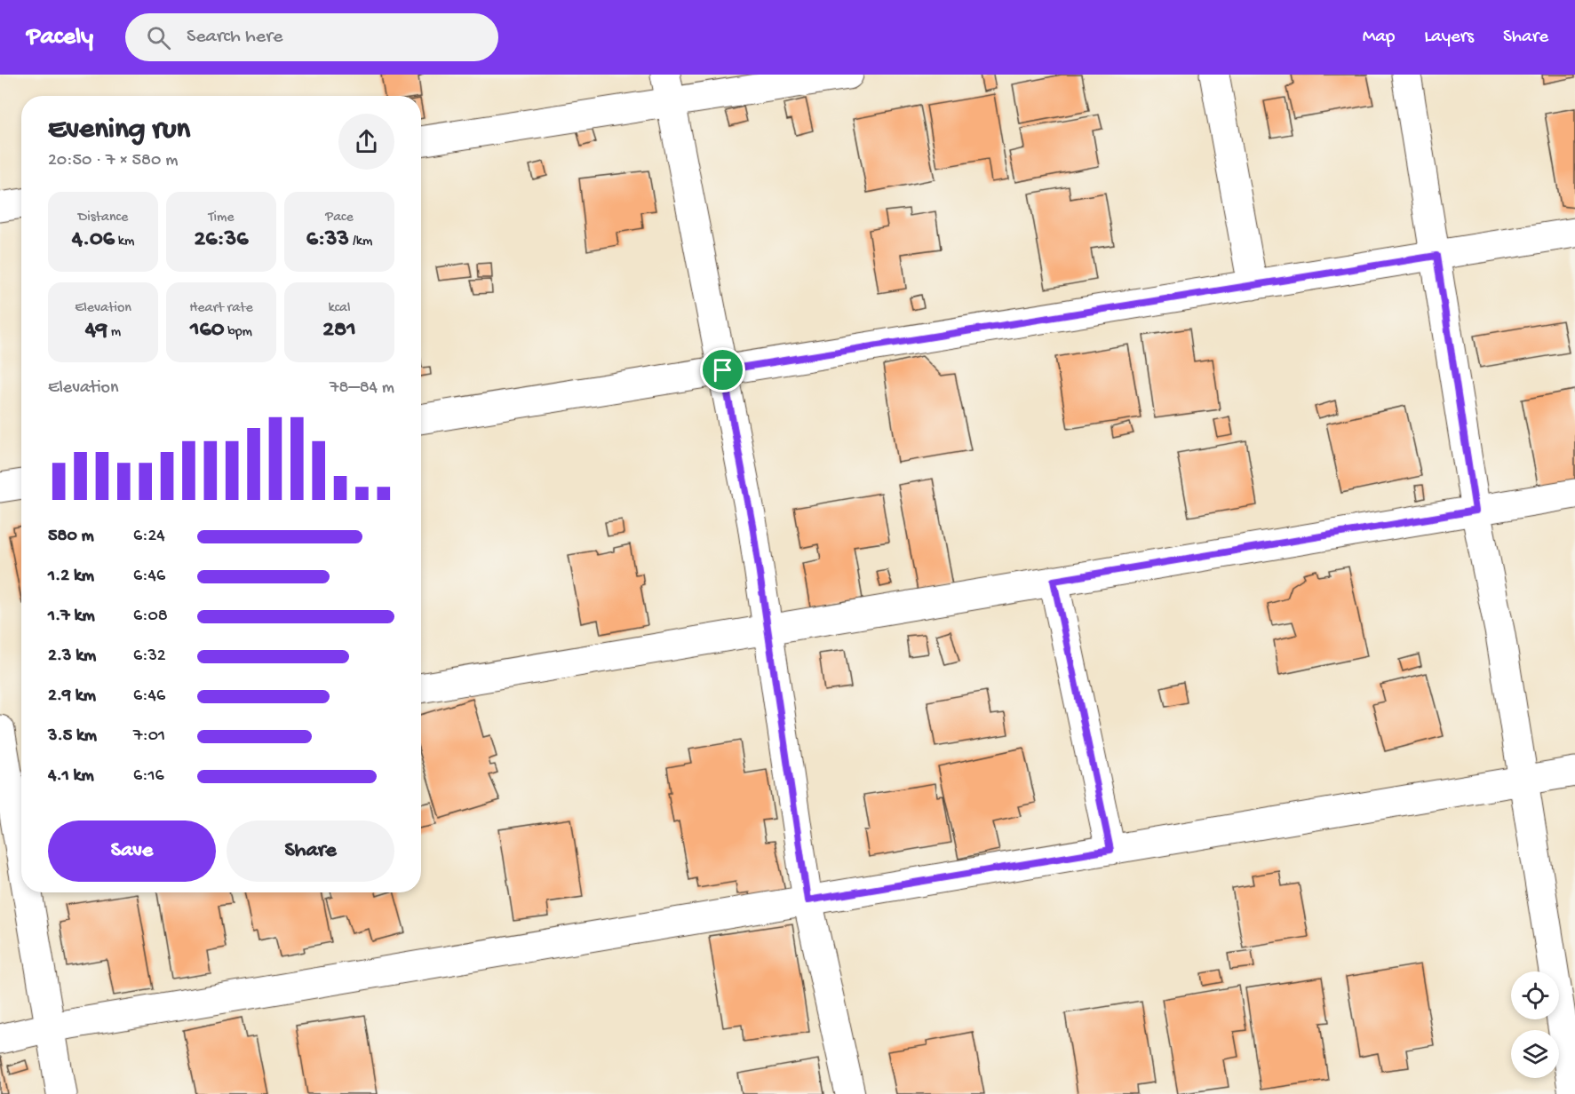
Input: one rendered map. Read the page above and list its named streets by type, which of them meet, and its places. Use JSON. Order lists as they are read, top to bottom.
{
  "page": {
    "header": "Pacely",
    "search": "Search here",
    "nav": ["Map", "Layers", "Share"],
    "heading": ["Evening run", "20:50 · 7 × 580 m"],
    "stats": [
      ["Distance", "4.06 km"],
      ["Time", "26:36"],
      ["Pace", "6:33 /km"],
      ["Elevation", "49 m"],
      ["Heart rate", "160 bpm"],
      ["kcal", "281"]
    ],
    "chart": ["Elevation", "78–84 m"],
    "list": [
      {
        "name": "580 m",
        "note": "6:24"
      },
      {
        "name": "1.2 km",
        "note": "6:46"
      },
      {
        "name": "1.7 km",
        "note": "6:08"
      },
      {
        "name": "2.3 km",
        "note": "6:32"
      },
      {
        "name": "2.9 km",
        "note": "6:46"
      },
      {
        "name": "3.5 km",
        "note": "7:01"
      },
      {
        "name": "4.1 km",
        "note": "6:16"
      }
    ],
    "buttons": ["Save", "Share"]
  }
}
